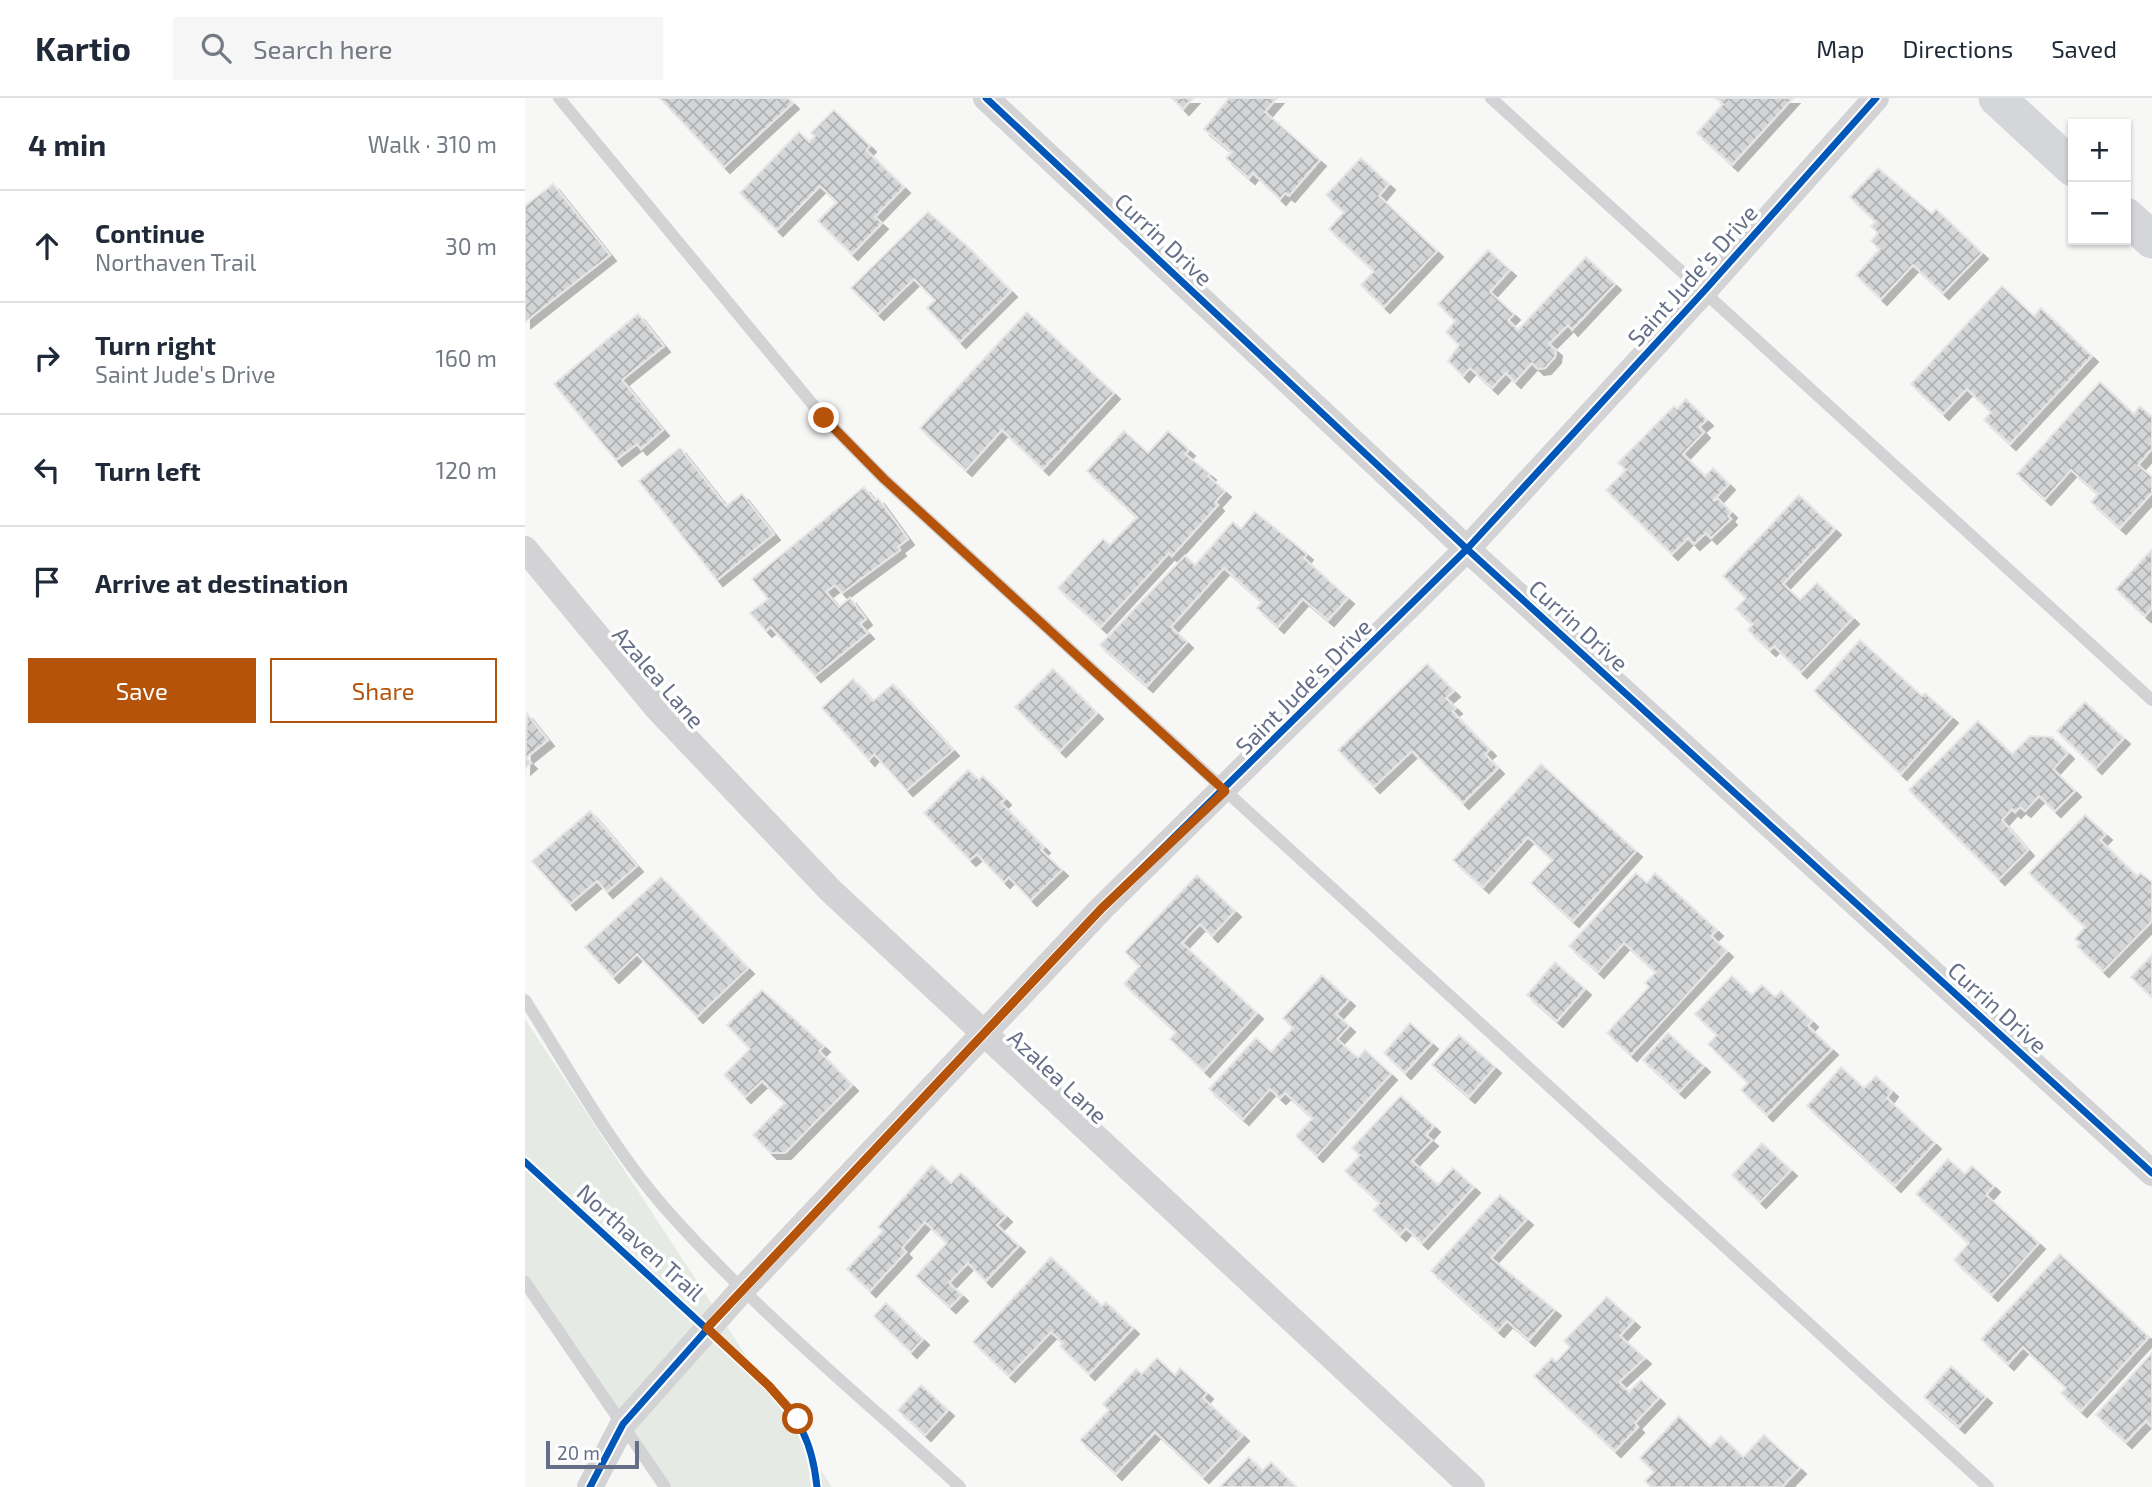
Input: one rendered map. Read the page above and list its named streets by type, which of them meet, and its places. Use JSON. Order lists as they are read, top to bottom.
{
  "streets": {
    "street": ["Currin Drive", "Saint Jude's Drive", "Azalea Lane"],
    "cycle path": ["Northaven Trail"]
  },
  "crossings": [
    ["Currin Drive", "Saint Jude's Drive"],
    ["Saint Jude's Drive", "Azalea Lane"]
  ],
  "scale_bar": "20 m",
  "page": {
    "header": "Kartio",
    "search": "Search here",
    "nav": ["Map", "Directions", "Saved"],
    "heading": ["4 min", "Walk · 310 m"],
    "map_buttons": ["+", "−"],
    "list": [
      ["Continue", "Northaven Trail", "30 m"],
      ["Turn right", "Saint Jude's Drive", "160 m"],
      ["Turn left", "120 m"],
      "Arrive at destination"
    ],
    "buttons": ["Save", "Share"],
    "scale": "20 m"
  }
}
